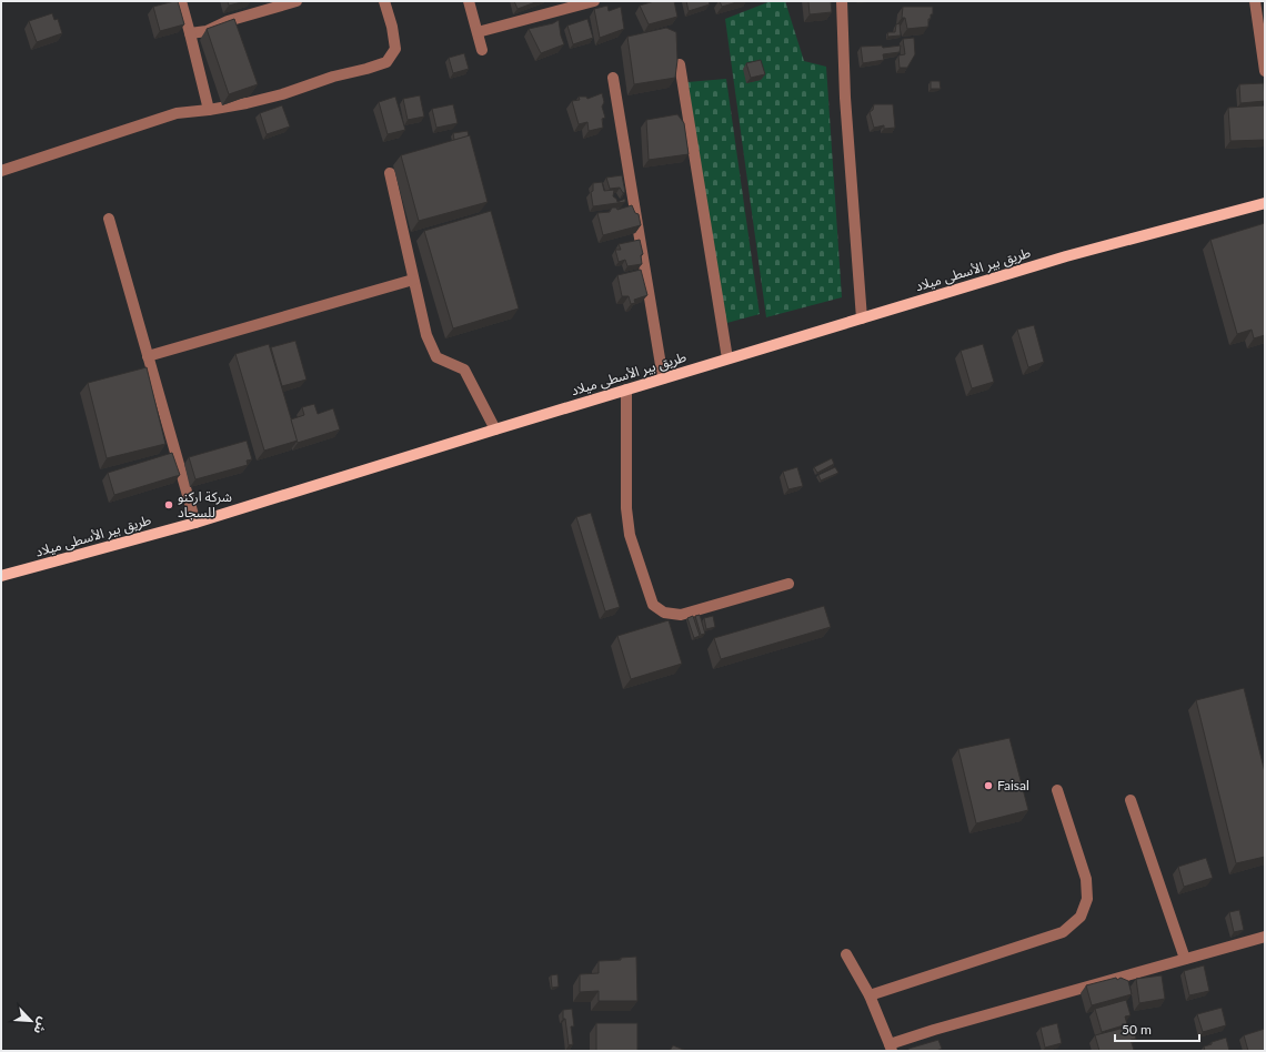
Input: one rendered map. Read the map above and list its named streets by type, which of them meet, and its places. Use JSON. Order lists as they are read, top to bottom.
{
  "streets": {
    "main road": ["طريق بير الأسطى ميلاد"]
  },
  "places": ["شركة اركنو للسجاد", "Faisal"],
  "scale_bar": "50 m",
  "north": "bottom right"
}
